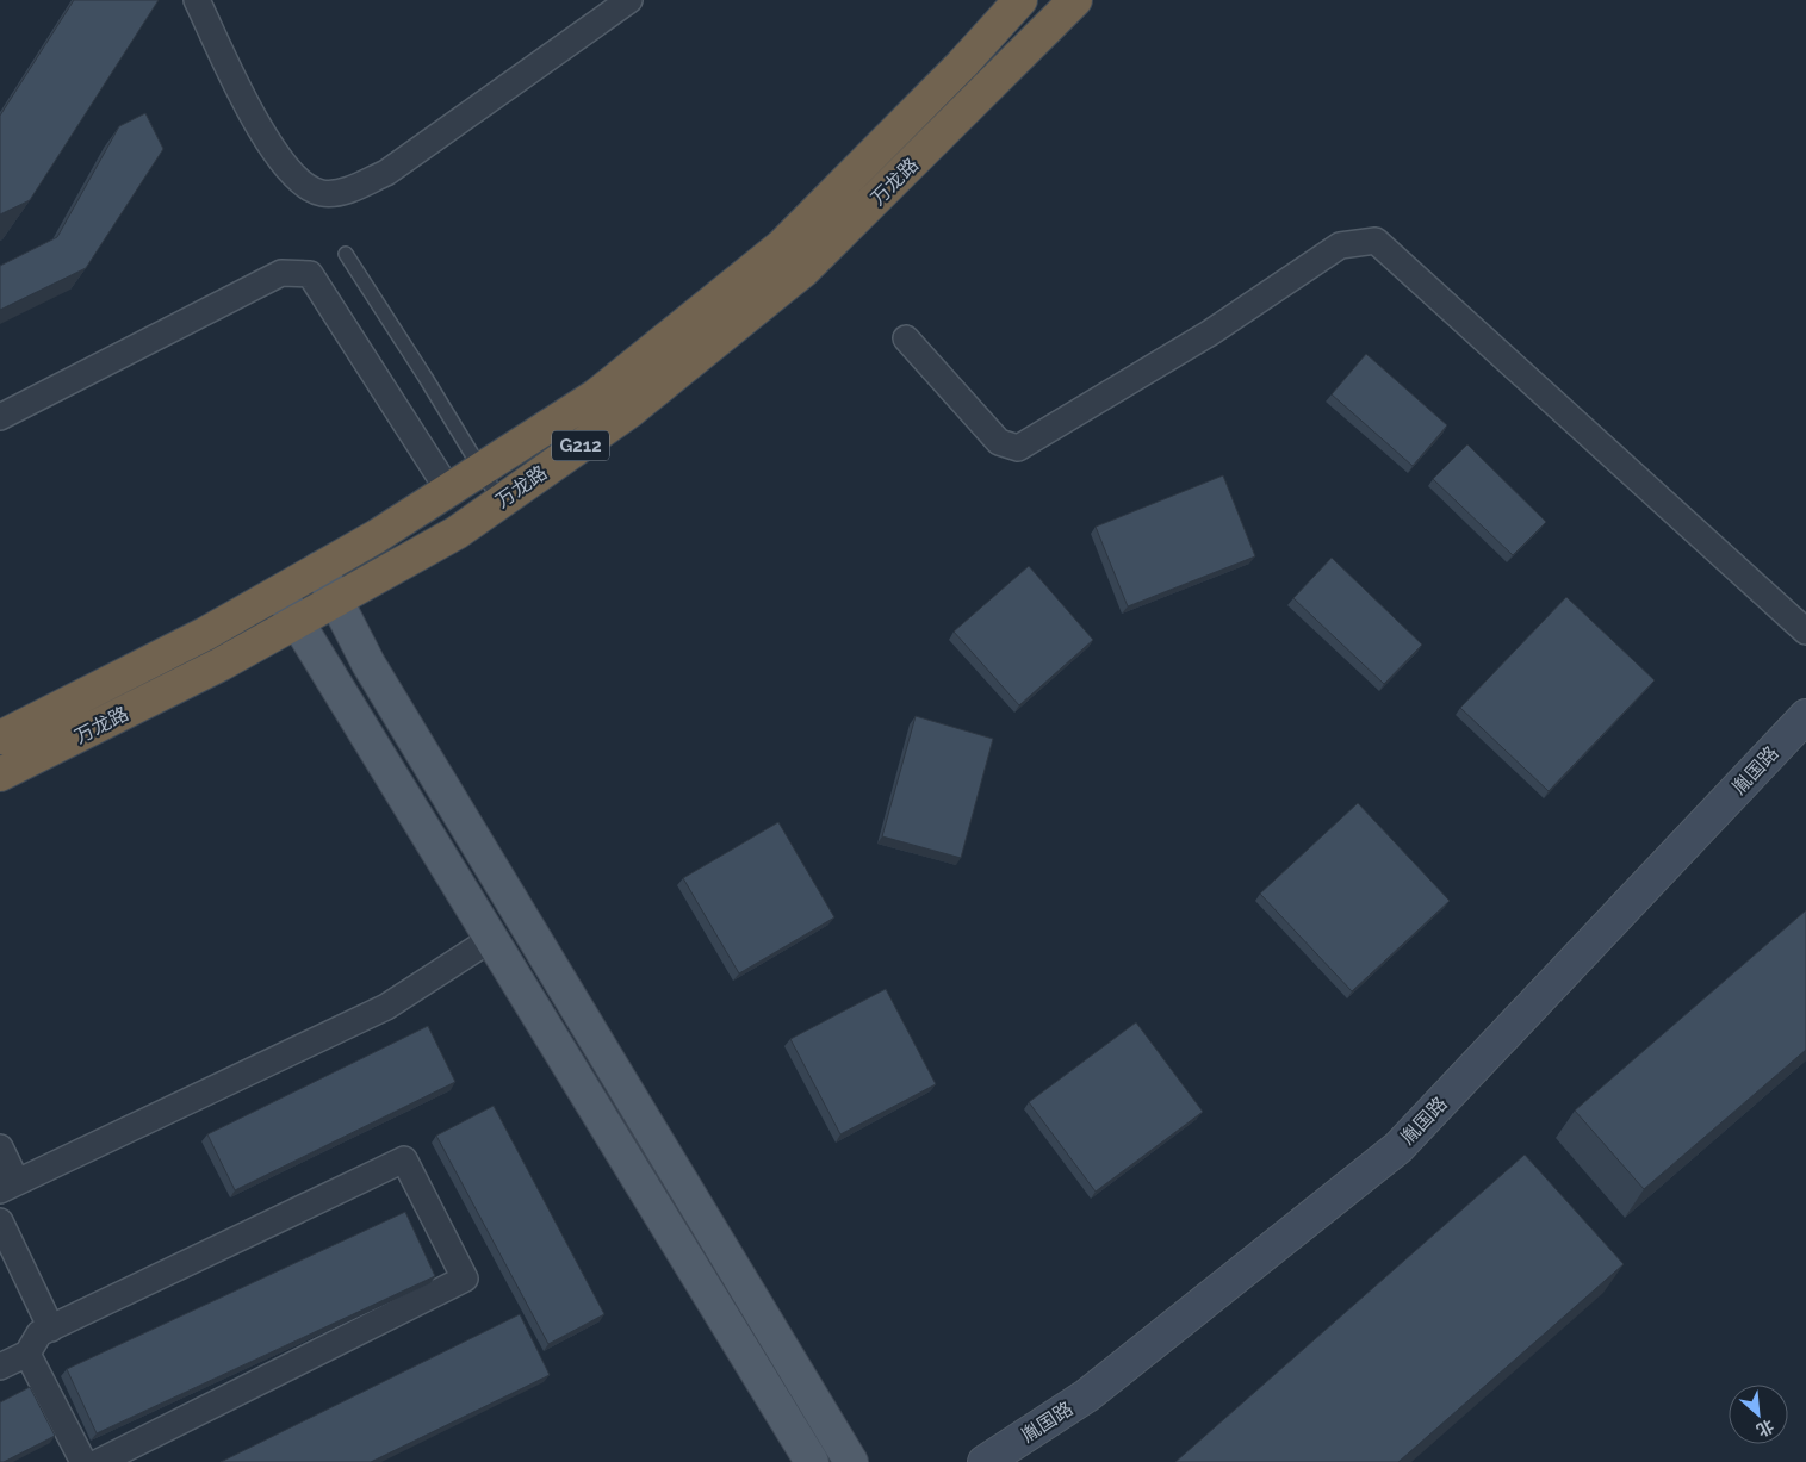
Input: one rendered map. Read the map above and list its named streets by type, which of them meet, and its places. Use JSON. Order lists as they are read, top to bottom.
{
  "streets": {
    "highway": ["万龙路", "G212"],
    "main road": ["胤国路"]
  },
  "north": "bottom right"
}
